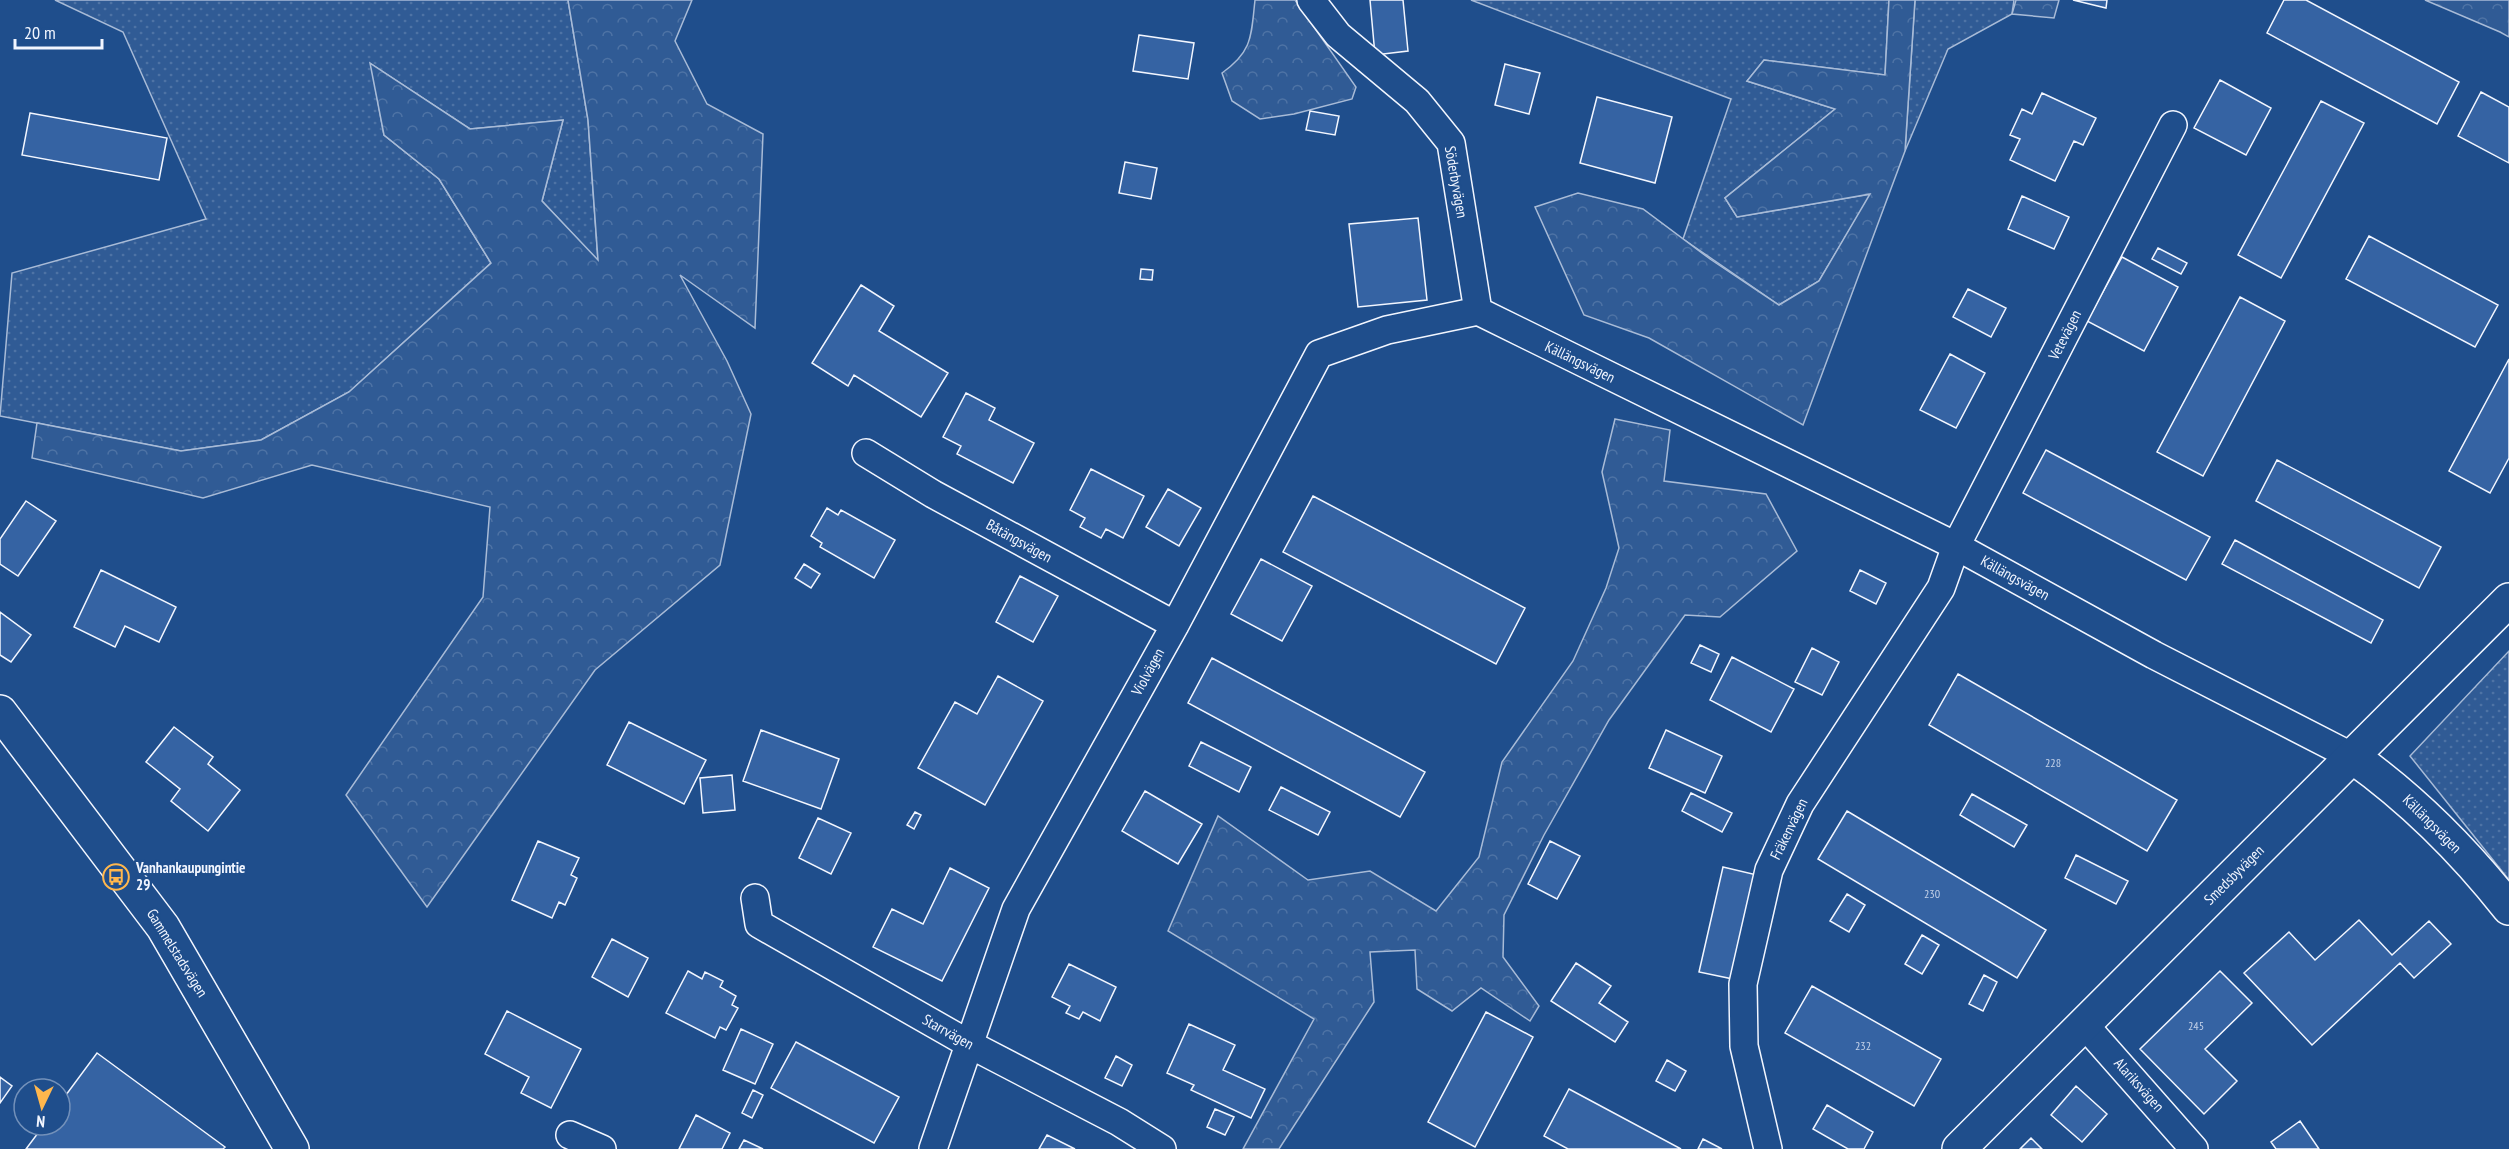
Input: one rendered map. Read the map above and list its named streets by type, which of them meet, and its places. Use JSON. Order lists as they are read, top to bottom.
{
  "streets": {
    "main road": ["Källängsvägen", "Smedsbyvägen", "Gammelstadsvägen"],
    "street": [
      "Söderbyvägen",
      "Vetevägen",
      "Båtängsvägen",
      "Violvägen",
      "Fräkenvägen",
      "Starrvägen",
      "Alariksvägen"
    ]
  },
  "crossings": [
    ["Söderbyvägen", "Källängsvägen"],
    ["Söderbyvägen", "Violvägen"],
    ["Vetevägen", "Källängsvägen"],
    ["Vetevägen", "Fräkenvägen"],
    ["Källängsvägen", "Violvägen"],
    ["Källängsvägen", "Fräkenvägen"],
    ["Källängsvägen", "Smedsbyvägen"],
    ["Båtängsvägen", "Violvägen"],
    ["Violvägen", "Starrvägen"],
    ["Smedsbyvägen", "Alariksvägen"]
  ],
  "places": {
    "bus stop": ["Vanhankaupungintie 29"]
  },
  "house_numbers": [
    "228",
    "230",
    "245",
    "232"
  ],
  "scale_bar": "20 m",
  "north": "bottom"
}
